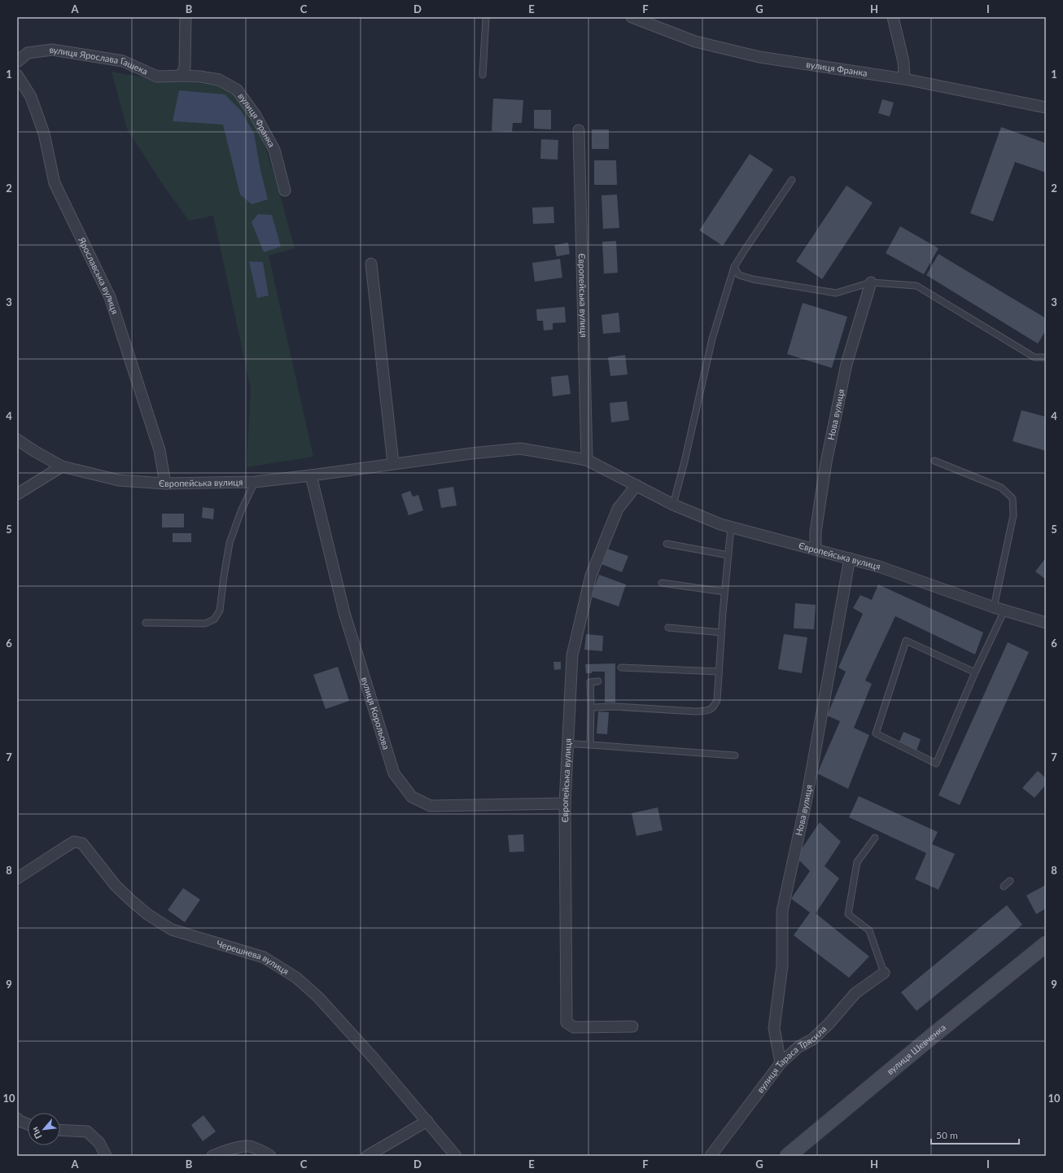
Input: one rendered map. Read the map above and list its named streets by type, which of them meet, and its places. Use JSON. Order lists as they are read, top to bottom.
{
  "streets": {
    "main road": ["вулиця Шевченка"],
    "street": [
      "вулиця Ярослава Гашека",
      "вулиця Франка",
      "Ярославська вулиця",
      "Європейська вулиця",
      "Нова вулиця",
      "вулиця Корольова",
      "Черешнева вулиця",
      "вулиця Тараса Трясила"
    ]
  },
  "crossings": [
    ["вулиця Ярослава Гашека", "вулиця Франка"],
    ["Ярославська вулиця", "Європейська вулиця"],
    ["Європейська вулиця", "Нова вулиця"],
    ["Європейська вулиця", "вулиця Корольова"],
    ["Нова вулиця", "вулиця Тараса Трясила"]
  ],
  "scale_bar": "50 m",
  "north": "bottom left",
  "grid": {
    "columns": [
      "A",
      "B",
      "C",
      "D",
      "E",
      "F",
      "G",
      "H",
      "I"
    ],
    "rows": [
      "1",
      "2",
      "3",
      "4",
      "5",
      "6",
      "7",
      "8",
      "9",
      "10"
    ]
  }
}
